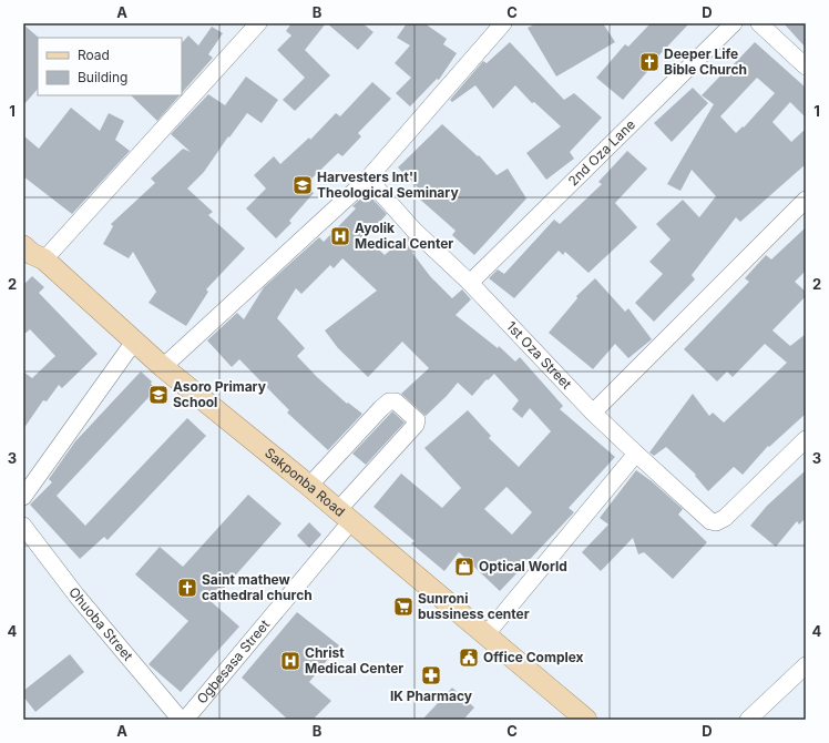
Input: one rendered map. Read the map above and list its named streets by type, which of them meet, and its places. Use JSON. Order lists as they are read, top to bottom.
{
  "streets": {
    "main road": ["Sakponba Road"],
    "street": [
      "2nd Oza Lane",
      "1st Oza Street",
      "Ohuoba Street",
      "Ogbesasa Street"
    ]
  },
  "crossings": [
    ["2nd Oza Lane", "1st Oza Street"],
    ["Sakponba Road", "Ogbesasa Street"]
  ],
  "places": {
    "church": ["Deeper Life Bible Church", "Saint mathew cathedral church"],
    "school or university": ["Harvesters Int'l Theological Seminary", "Asoro Primary School"],
    "hospital": ["Ayolik Medical Center", "Christ Medical Center"],
    "shop": ["Optical World"],
    "supermarket": ["Sunroni bussiness center"],
    "public building": ["Office Complex"],
    "pharmacy": ["IK Pharmacy"]
  },
  "legend": ["Road", "Building"],
  "grid": {
    "columns": [
      "A",
      "B",
      "C",
      "D"
    ],
    "rows": [
      "1",
      "2",
      "3",
      "4"
    ]
  }
}
